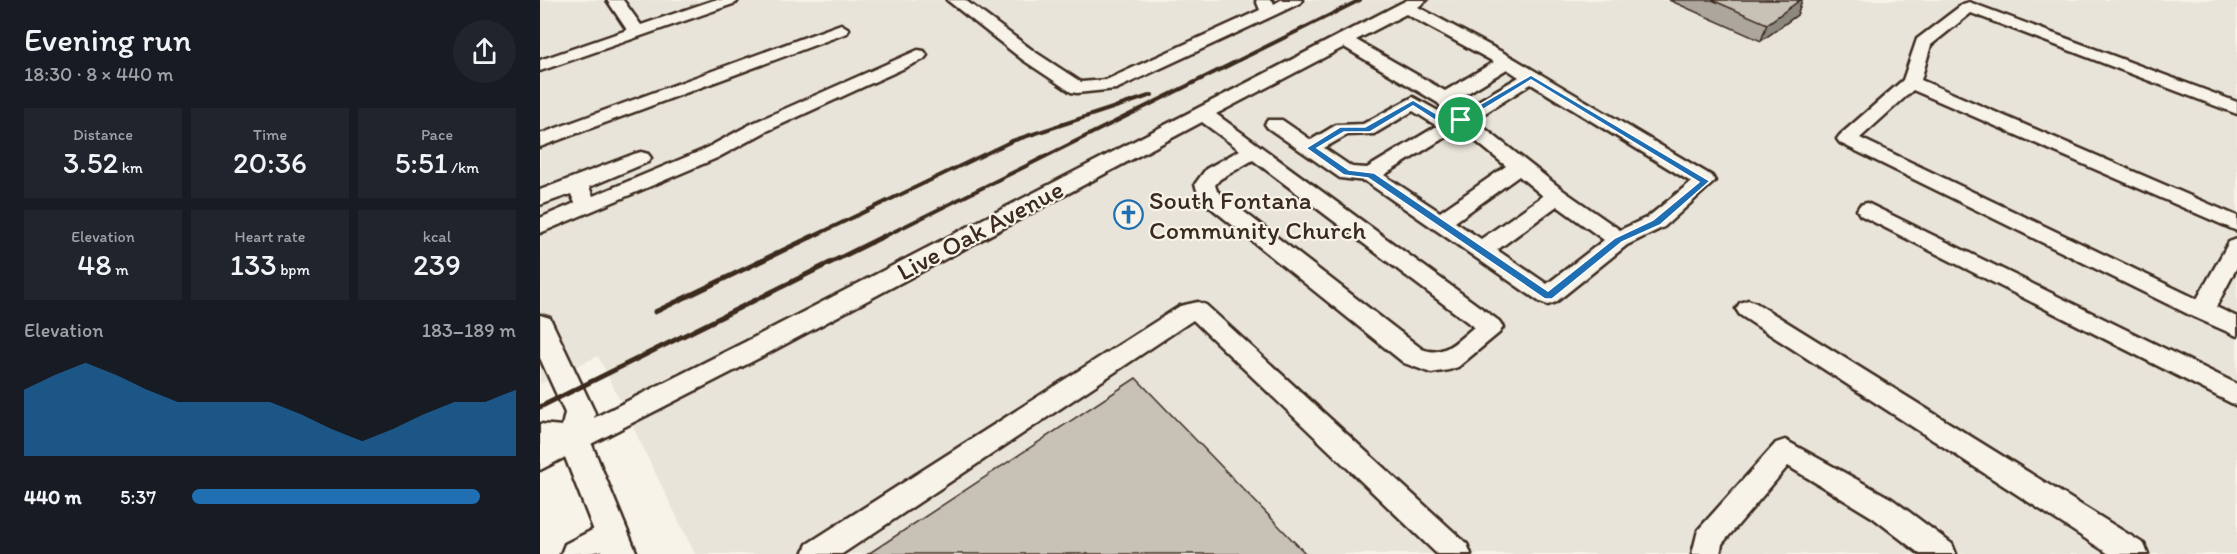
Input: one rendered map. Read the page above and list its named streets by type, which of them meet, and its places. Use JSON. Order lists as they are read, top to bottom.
{
  "streets": {
    "street": ["Live Oak Avenue"]
  },
  "places": {
    "church": ["South Fontana Community Church"]
  },
  "page": {
    "heading": ["Evening run", "18:30 · 8 × 440 m"],
    "stats": [
      ["Distance", "3.52 km"],
      ["Time", "20:36"],
      ["Pace", "5:51 /km"],
      ["Elevation", "48 m"],
      ["Heart rate", "133 bpm"],
      ["kcal", "239"]
    ],
    "chart": ["Elevation", "183–189 m"],
    "list": [
      {
        "name": "440 m",
        "note": "5:37"
      }
    ]
  }
}
